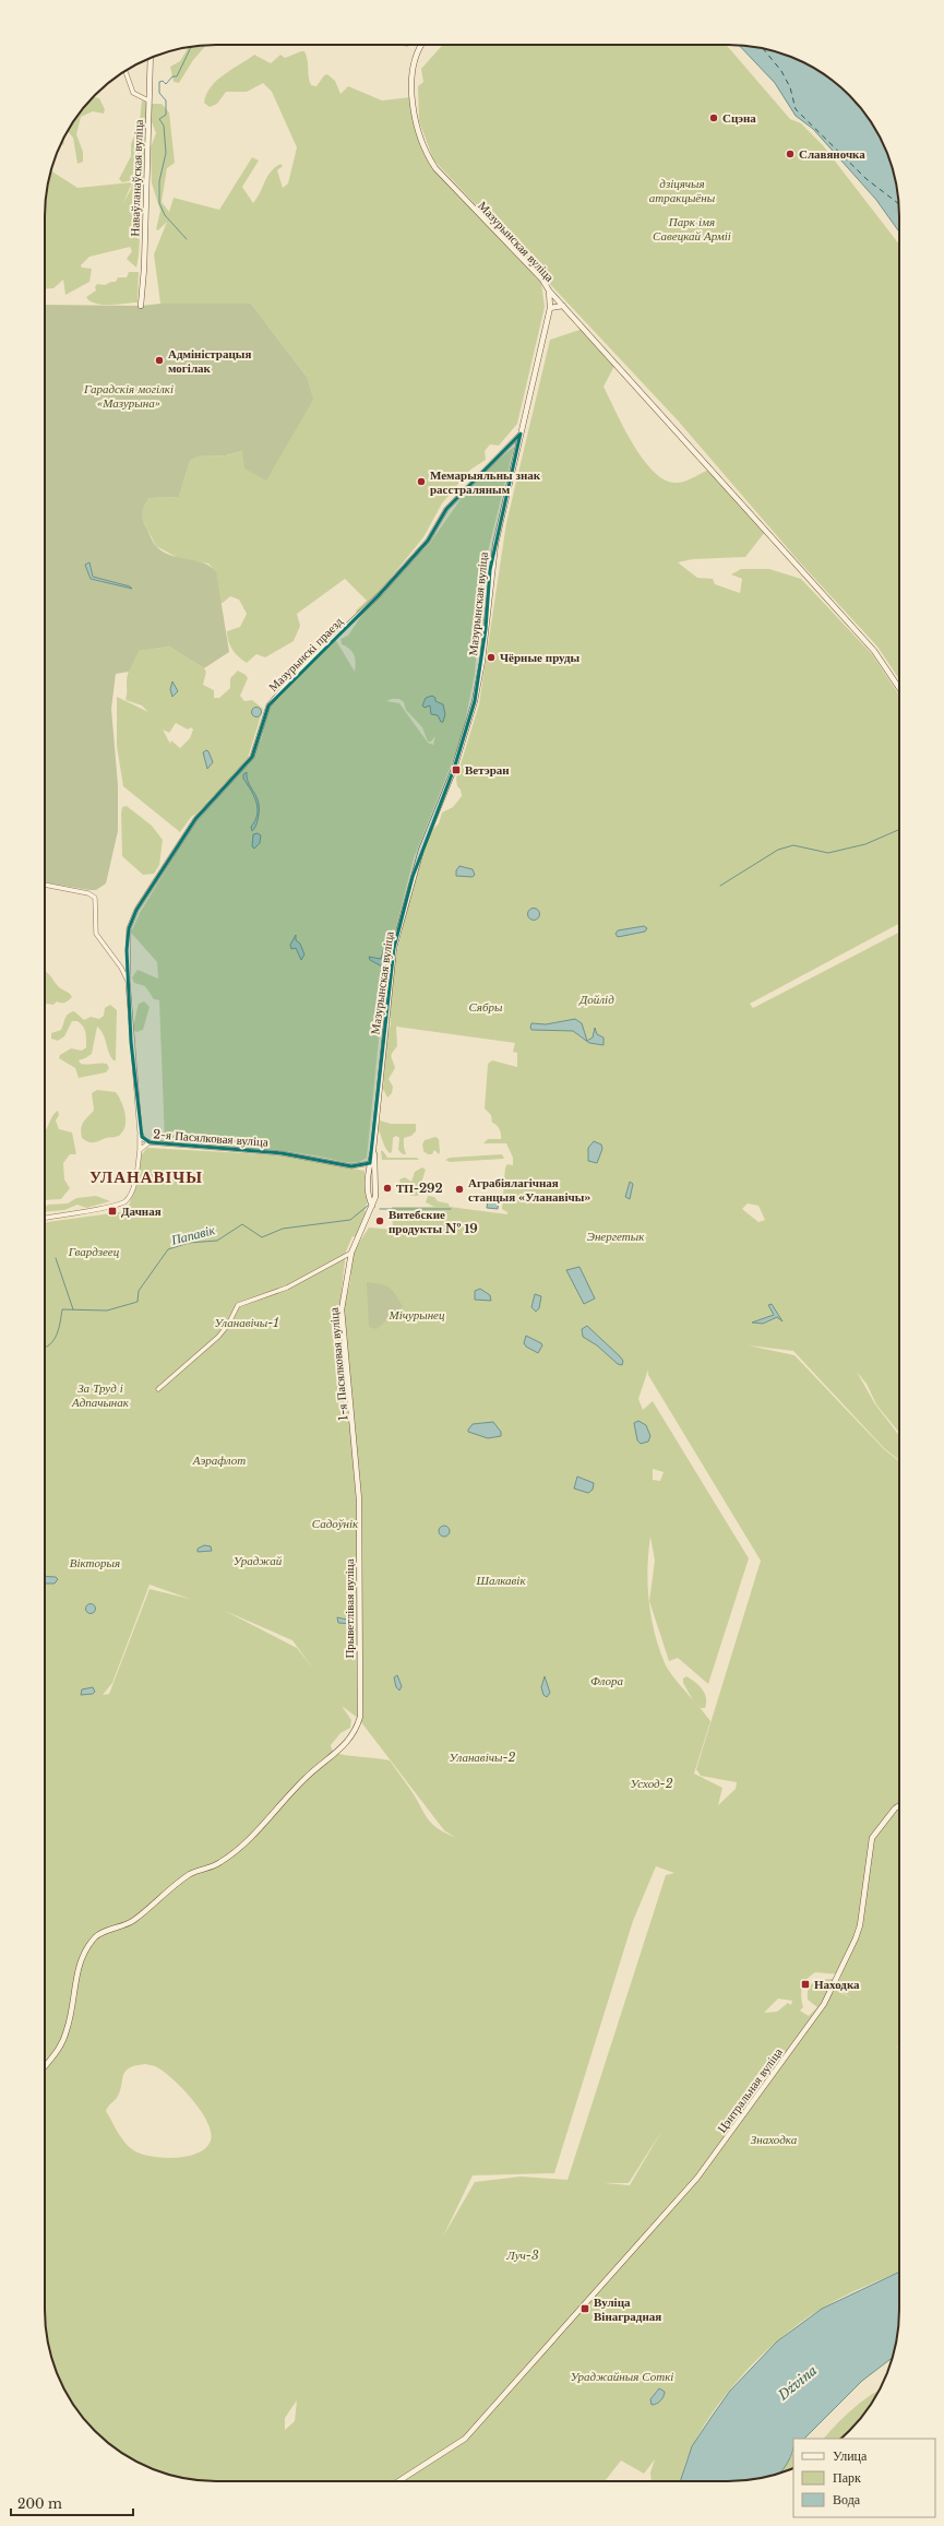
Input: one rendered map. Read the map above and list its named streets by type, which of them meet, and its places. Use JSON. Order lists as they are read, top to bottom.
{
  "streets": {
    "street": [
      "Наваўланаўская вуліца",
      "Мазурынская вуліца",
      "Мазурынскі праезд",
      "2-я Пасялковая вуліца",
      "1-я Пасялковая вуліца",
      "Прыветлівая вуліца",
      "Цэнтральная вуліца"
    ]
  },
  "crossings": [
    ["Мазурынская вуліца", "Мазурынскі праезд"],
    ["Мазурынская вуліца", "2-я Пасялковая вуліца"],
    ["Мазурынская вуліца", "1-я Пасялковая вуліца"],
    ["Мазурынскі праезд", "2-я Пасялковая вуліца"],
    ["2-я Пасялковая вуліца", "1-я Пасялковая вуліца"],
    ["1-я Пасялковая вуліца", "Прыветлівая вуліца"]
  ],
  "districts": ["УЛАНАВІЧЫ"],
  "water": ["Папавік", "Dźvina"],
  "parks": [
    "дзіцячыя атракцыёны",
    "Парк імя Савецкай Арміі",
    "Гарадскія могілкі «Мазурына»",
    "Дойлід",
    "Сябры",
    "Энергетык",
    "Гвардзеец",
    "Мічурынец",
    "Уланавічы-1",
    "За Труд і Адпачынак",
    "Аэрафлот",
    "Садоўнік",
    "Ураджай",
    "Вікторыя",
    "Шалкавік",
    "Флора",
    "Уланавічы-2",
    "Усход-2",
    "Знаходка",
    "Луч-3",
    "Ураджайныя Соткі"
  ],
  "places": {
    "other": [
      "Сцэна",
      "Славяночка",
      "Адміністрацыя могілак",
      "Мемарыяльны знак расстраляным",
      "Чёрные пруды",
      "ТП-292",
      "Аграбіялагічная станцыя «Уланавічы»",
      "Витебские продукты № 19"
    ],
    "transit": [
      "Ветэран",
      "Дачная",
      "Находка",
      "Вуліца Вінаградная"
    ]
  },
  "legend": ["Улица", "Парк", "Вода"],
  "scale_bar": "200 m"
}
